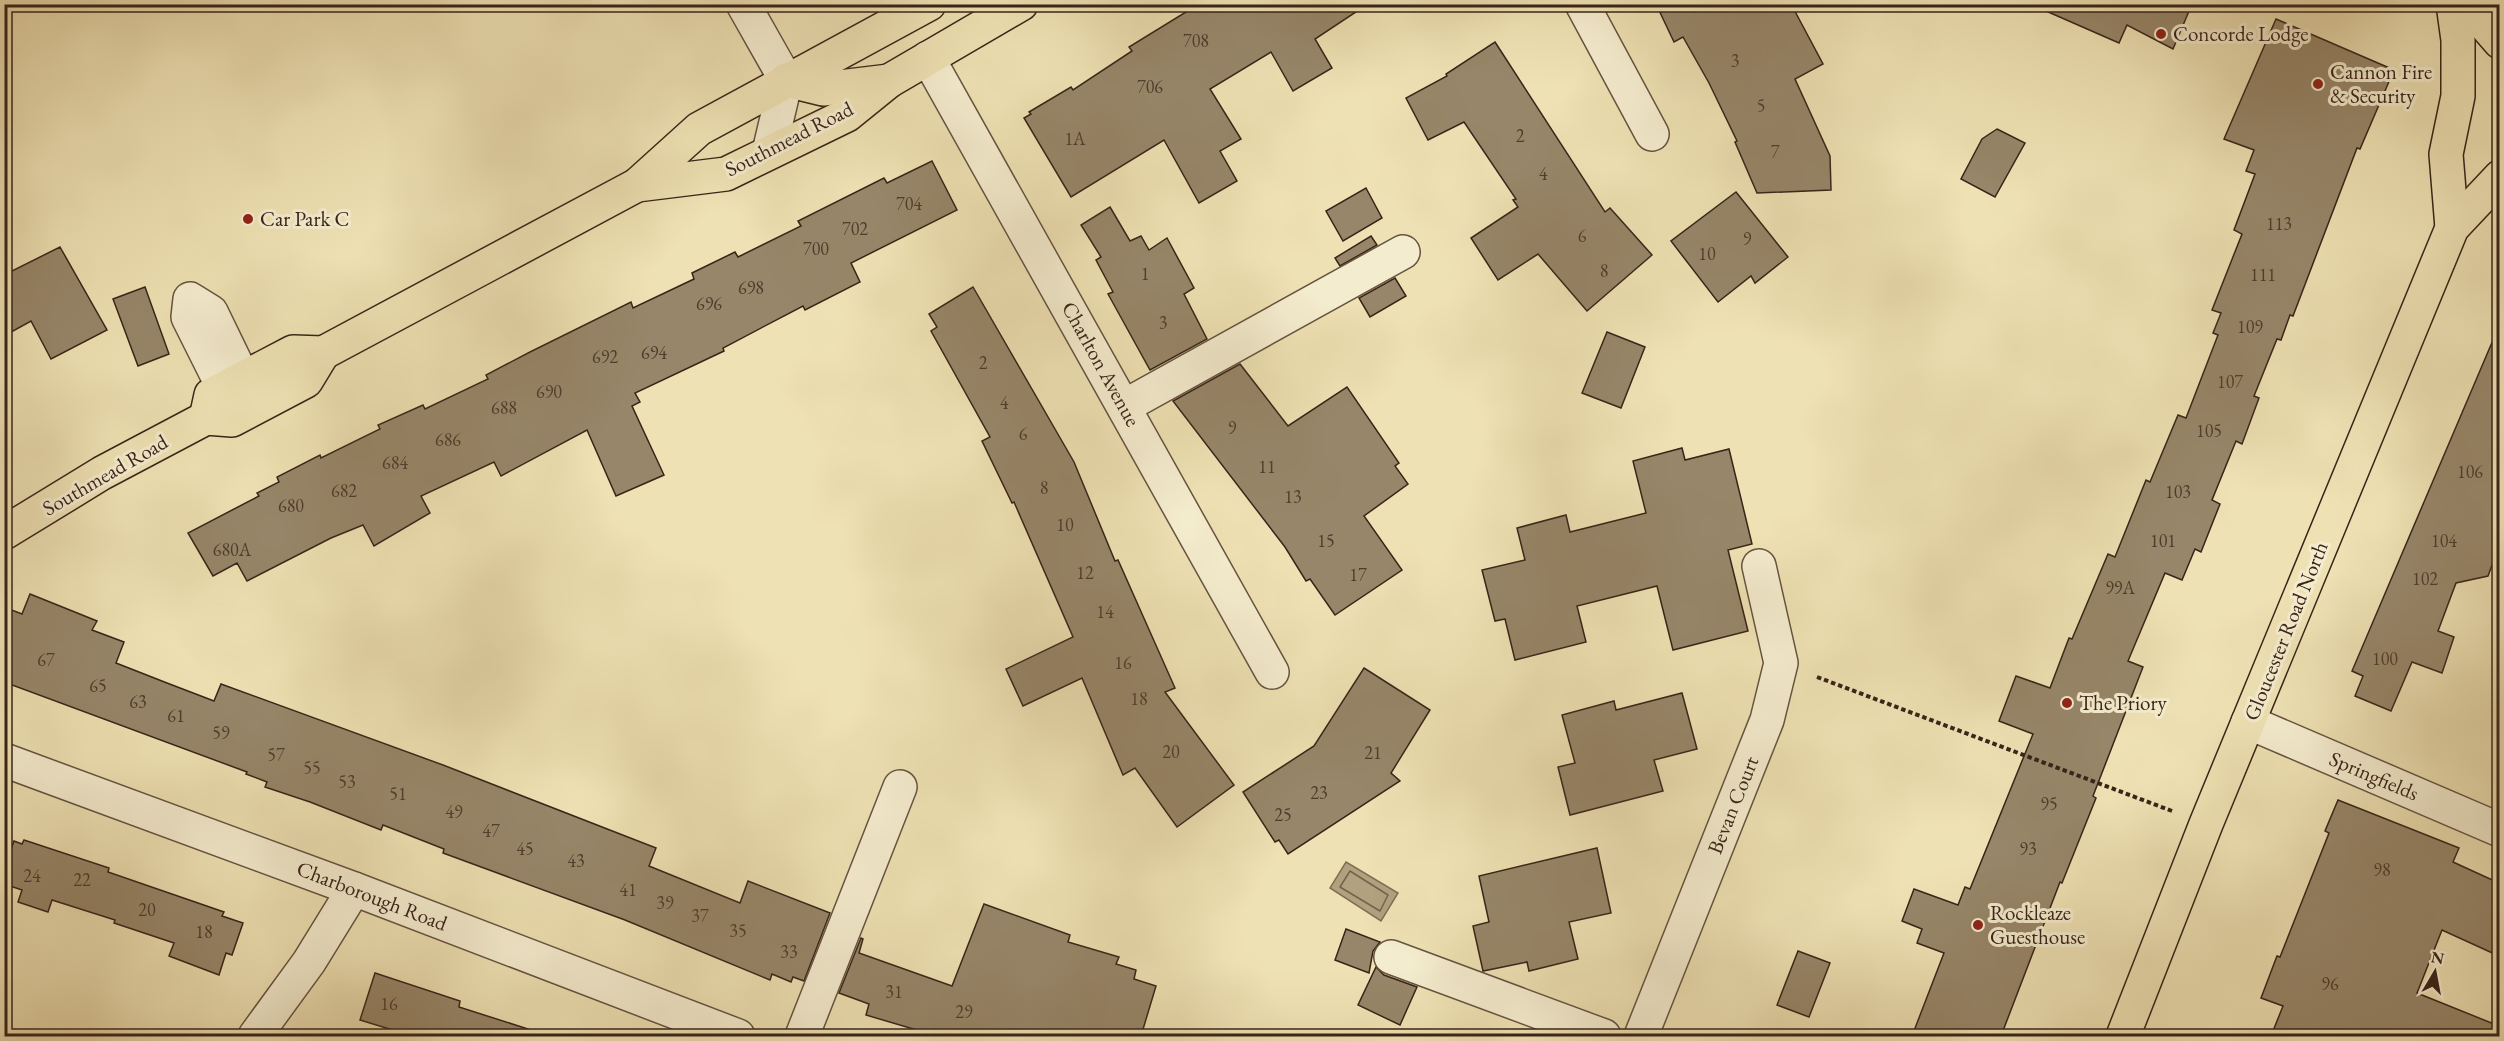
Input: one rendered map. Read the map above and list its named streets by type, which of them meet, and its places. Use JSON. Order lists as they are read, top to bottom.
{
  "streets": {
    "main road": ["Southmead Road", "Gloucester Road North"],
    "street": [
      "Charlton Avenue",
      "Springfields",
      "Bevan Court",
      "Charborough Road"
    ]
  },
  "crossings": [
    ["Southmead Road", "Charlton Avenue"],
    ["Gloucester Road North", "Springfields"]
  ],
  "places": [
    "Concorde Lodge",
    "Cannon Fire & Security",
    "Car Park C",
    "The Priory",
    "Rockleaze Guesthouse"
  ],
  "house_numbers": [
    "708",
    "3",
    "706",
    "5",
    "2",
    "1A",
    "7",
    "4",
    "704",
    "113",
    "702",
    "6",
    "9",
    "700",
    "10",
    "8",
    "1",
    "111",
    "698",
    "696",
    "3",
    "109",
    "694",
    "692",
    "2",
    "107",
    "690",
    "4",
    "688",
    "9",
    "105",
    "6",
    "686",
    "684",
    "11",
    "106",
    "8",
    "682",
    "103",
    "13",
    "680",
    "10",
    "15",
    "101",
    "104",
    "680A",
    "12",
    "17",
    "102",
    "99A",
    "14",
    "100",
    "67",
    "16",
    "65",
    "18",
    "63",
    "61",
    "59",
    "20",
    "21",
    "57",
    "55",
    "53",
    "23",
    "51",
    "95",
    "49",
    "25",
    "47",
    "45",
    "93",
    "43",
    "98",
    "24",
    "22",
    "41",
    "39",
    "20",
    "37",
    "35",
    "18",
    "33",
    "96",
    "31",
    "16",
    "29"
  ],
  "north": "top"
}
